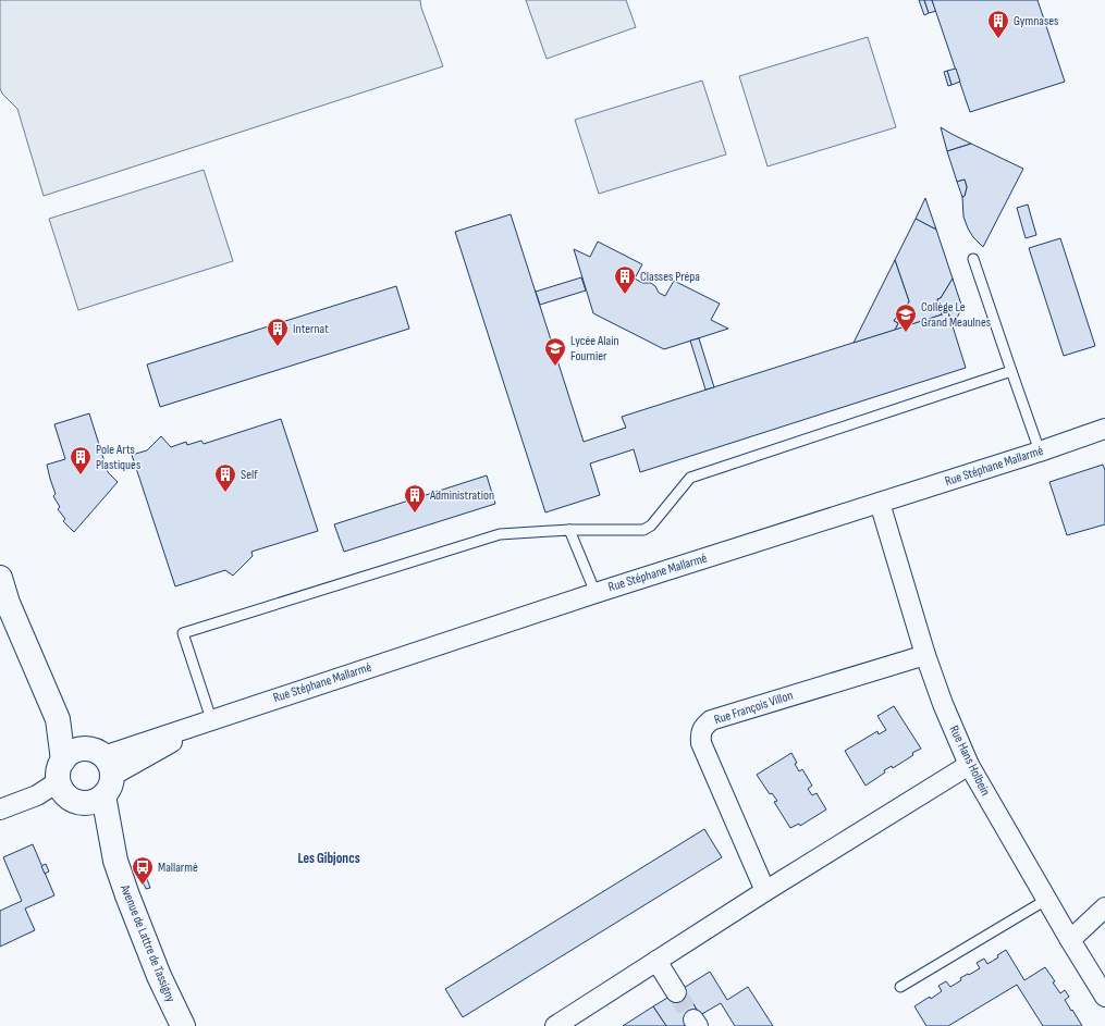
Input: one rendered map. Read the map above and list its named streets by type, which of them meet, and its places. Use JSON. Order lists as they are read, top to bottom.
{
  "streets": {
    "main road": ["Avenue de Lattre de Tassigny"],
    "street": ["Rue Stéphane Mallarmé", "Rue François Villon", "Rue Hans Holbein"]
  },
  "crossings": [
    ["Rue Stéphane Mallarmé", "Rue Hans Holbein"],
    ["Rue Stéphane Mallarmé", "Avenue de Lattre de Tassigny"],
    ["Rue François Villon", "Rue Hans Holbein"]
  ],
  "districts": ["Les Gibjoncs"],
  "places": {
    "building": [
      "Gymnases",
      "Classes Prépa",
      "Internat",
      "Pole Arts Plastiques",
      "Self",
      "Administration"
    ],
    "school or university": ["Collège Le Grand Meaulnes", "Lycée Alain Fournier"],
    "bus stop": ["Mallarmé"]
  }
}
